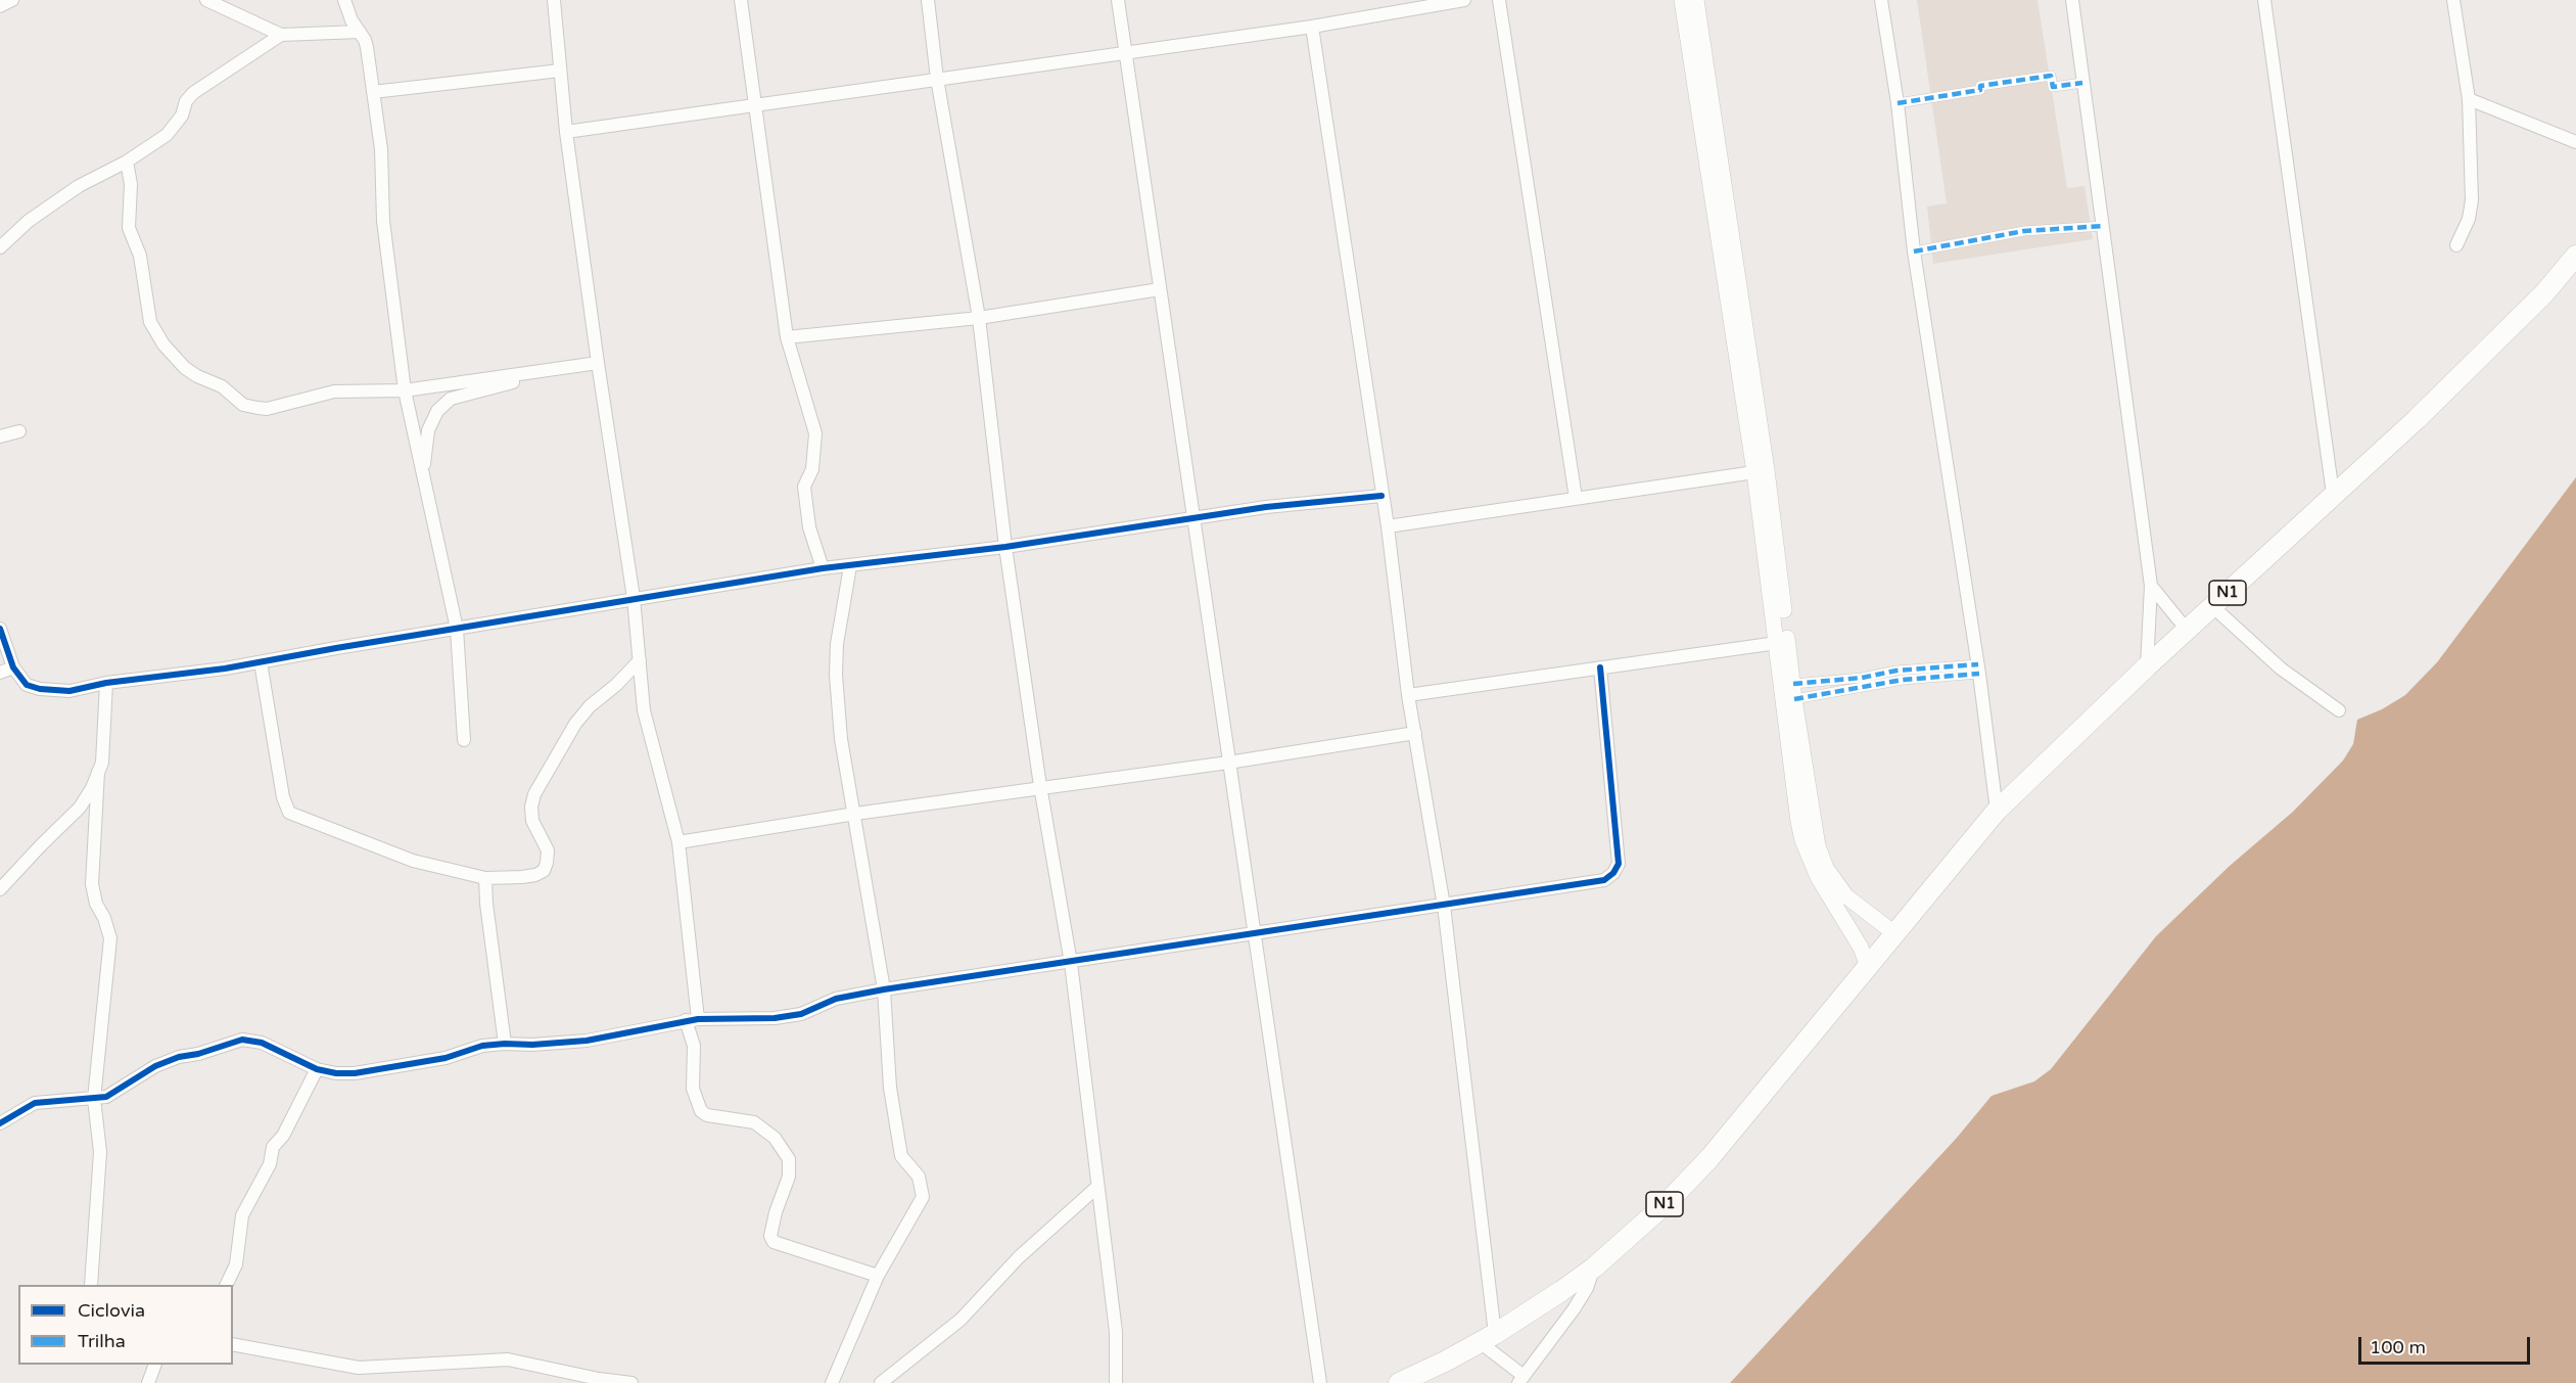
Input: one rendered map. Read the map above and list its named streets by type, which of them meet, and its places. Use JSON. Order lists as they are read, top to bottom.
{
  "streets": {
    "highway": ["N1"]
  },
  "legend": ["Ciclovia", "Trilha"],
  "scale_bar": "100 m"
}
